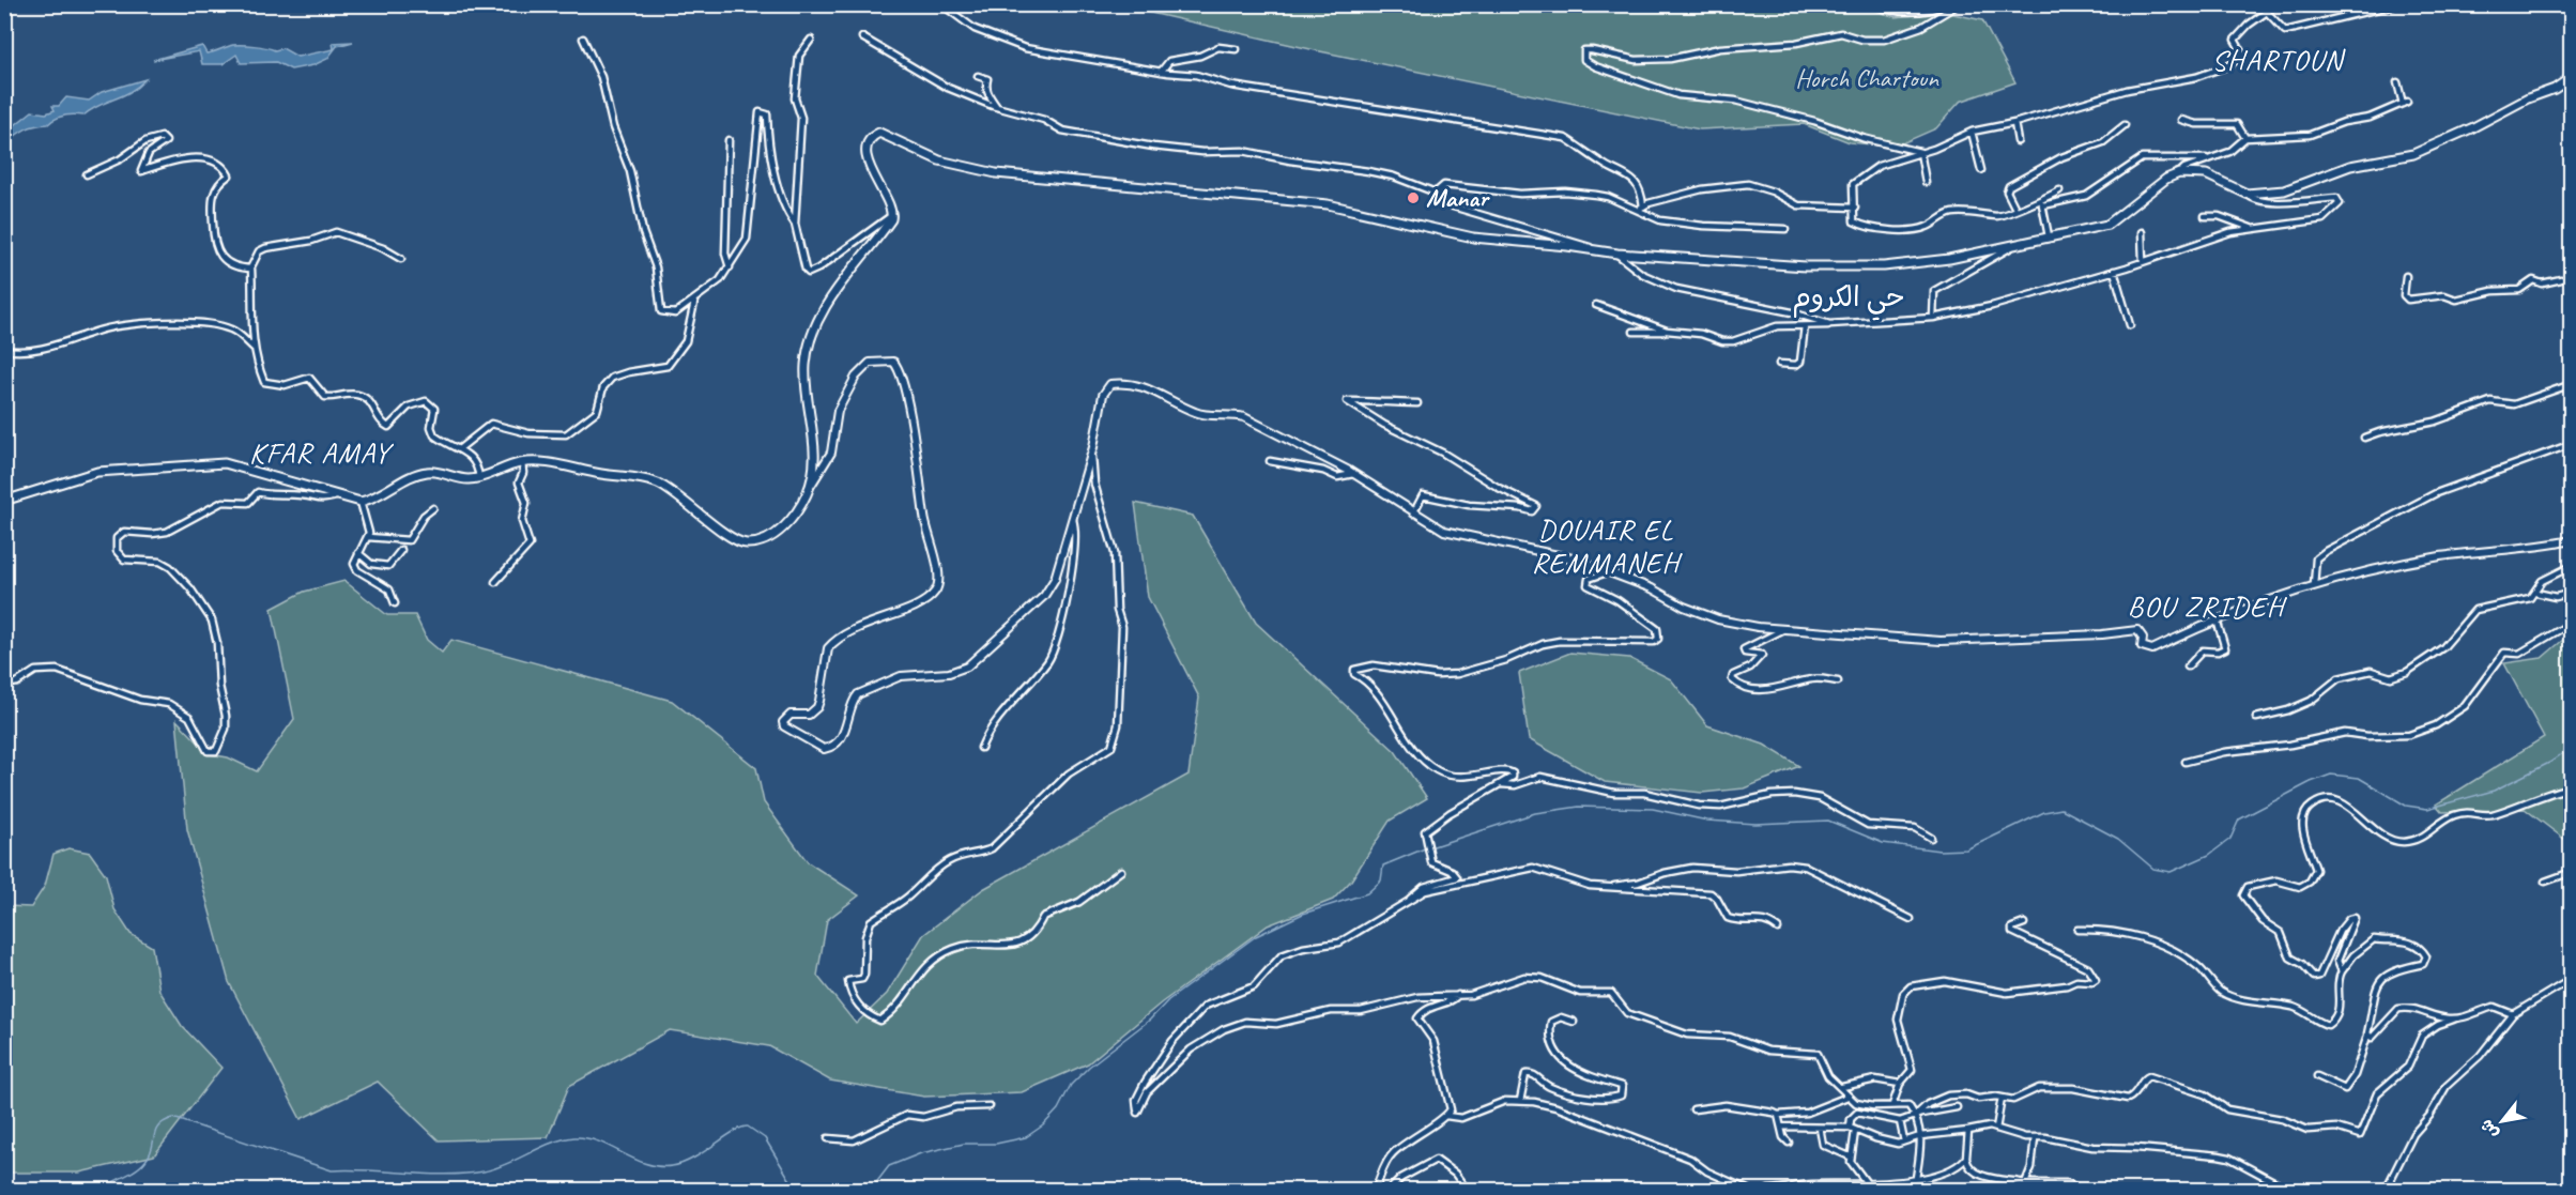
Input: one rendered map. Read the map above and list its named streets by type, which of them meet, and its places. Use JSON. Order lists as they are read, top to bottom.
{
  "districts": [
    "SHARTOUN",
    "حي الكروم",
    "KFAR AMAY",
    "DOUAIR EL REMMANEH",
    "BOU ZRIDEH"
  ],
  "parks": ["Horch Chartoun"],
  "places": ["Manar"],
  "north": "bottom left"
}
